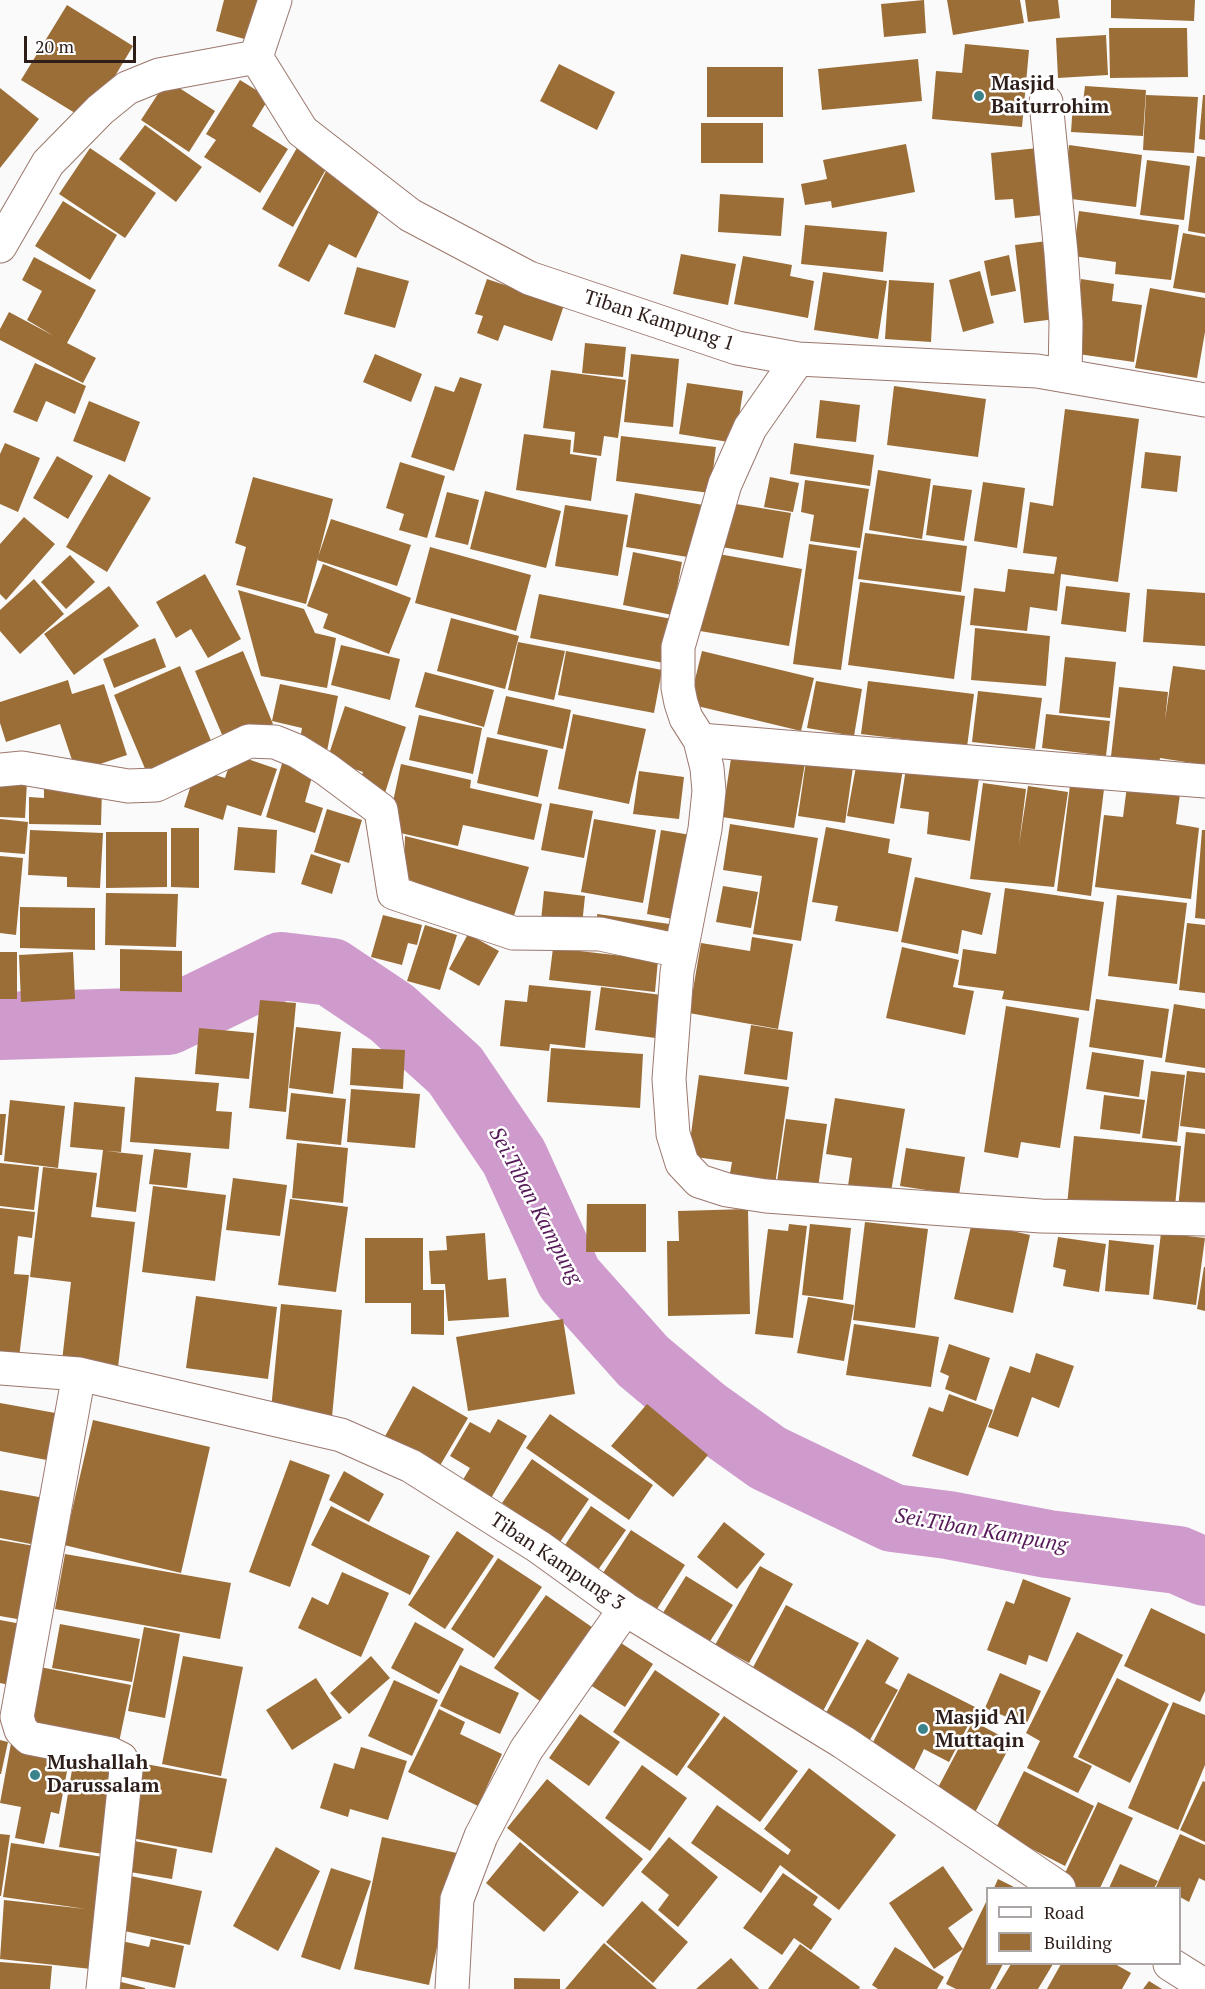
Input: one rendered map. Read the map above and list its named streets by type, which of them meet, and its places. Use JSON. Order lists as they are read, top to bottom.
{
  "streets": {
    "street": ["Tiban Kampung 1", "Tiban Kampung 3"]
  },
  "water": ["Sei.Tiban Kampung"],
  "places": ["Masjid Baiturrohim", "Masjid Al Muttaqin", "Mushallah Darussalam"],
  "legend": ["Road", "Building"],
  "scale_bar": "20 m"
}
